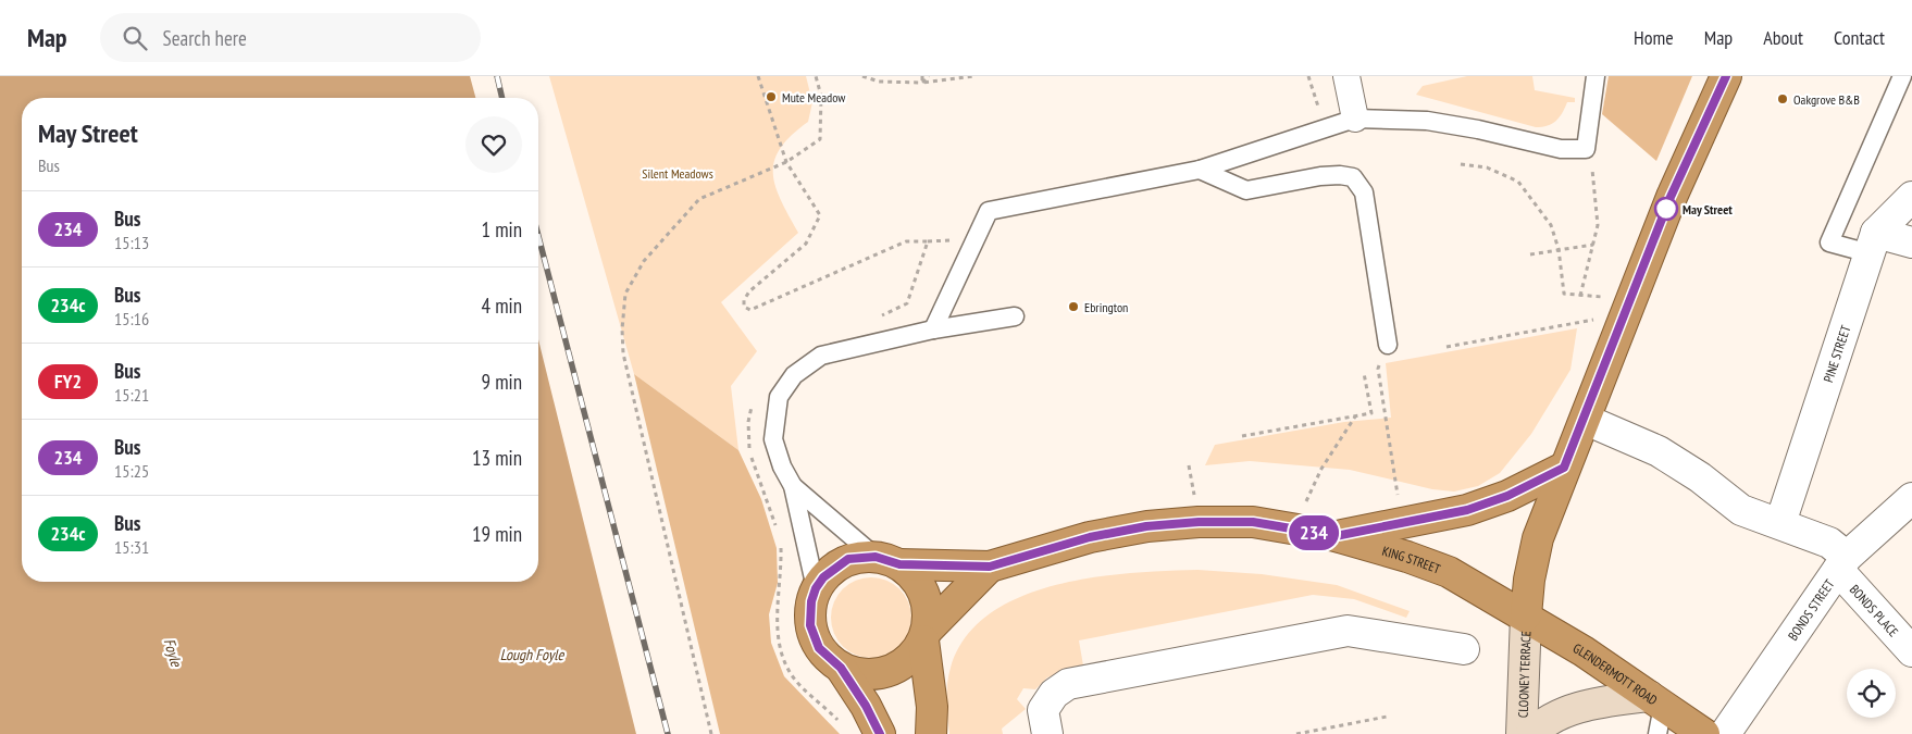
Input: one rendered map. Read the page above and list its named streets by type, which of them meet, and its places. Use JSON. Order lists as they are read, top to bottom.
{
  "streets": {
    "highway": ["KING STREET", "GLENDERMOTT ROAD"],
    "main road": ["CLOONEY TERRACE"],
    "street": ["PINE STREET", "BONDS STREET", "BONDS PLACE"]
  },
  "crossings": [
    ["PINE STREET", "BONDS PLACE"],
    ["KING STREET", "CLOONEY TERRACE"],
    ["KING STREET", "GLENDERMOTT ROAD"],
    ["BONDS STREET", "BONDS PLACE"],
    ["CLOONEY TERRACE", "GLENDERMOTT ROAD"]
  ],
  "water": ["Foyle", "Lough Foyle"],
  "parks": ["Silent Meadows"],
  "places": [
    "Mute Meadow",
    "Oakgrove B&B",
    "May Street",
    "Ebrington"
  ],
  "lines": ["bus line 234"],
  "page": {
    "header": "Map",
    "search": "Search here",
    "nav": [
      "Home",
      "Map",
      "About",
      "Contact"
    ],
    "on_map": "234",
    "heading": ["May Street", "Bus"],
    "list": [
      {
        "mark": "234",
        "name": "Bus",
        "note": "15:13",
        "value": "1 min"
      },
      {
        "mark": "234c",
        "name": "Bus",
        "note": "15:16",
        "value": "4 min"
      },
      {
        "mark": "FY2",
        "name": "Bus",
        "note": "15:21",
        "value": "9 min"
      },
      {
        "mark": "234",
        "name": "Bus",
        "note": "15:25",
        "value": "13 min"
      },
      {
        "mark": "234c",
        "name": "Bus",
        "note": "15:31",
        "value": "19 min"
      }
    ]
  }
}
